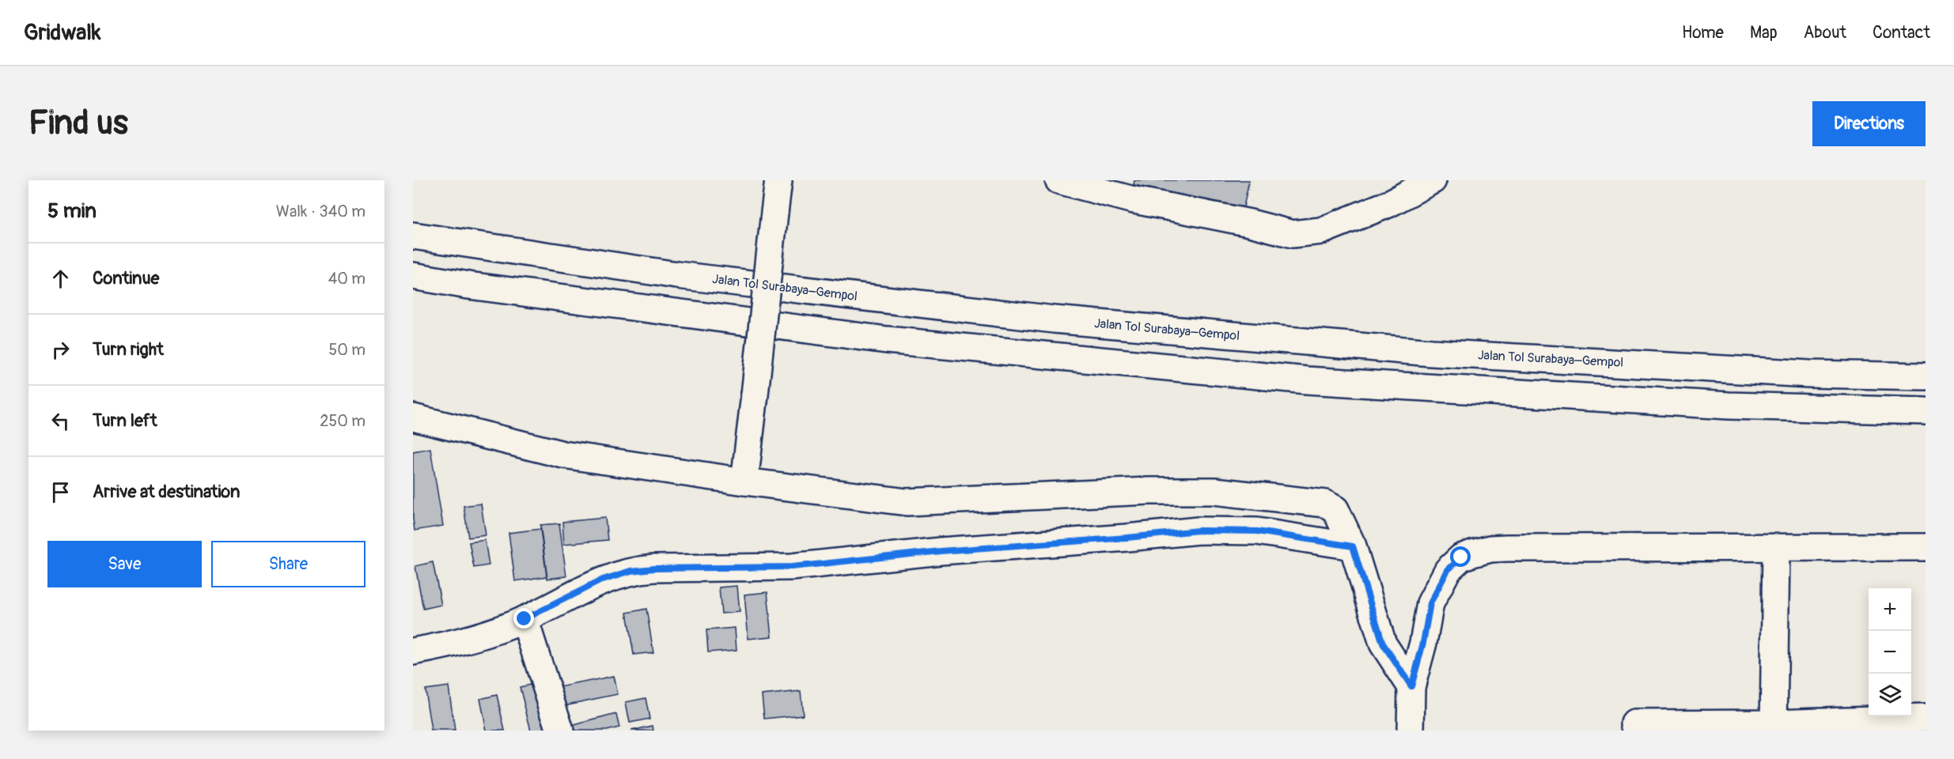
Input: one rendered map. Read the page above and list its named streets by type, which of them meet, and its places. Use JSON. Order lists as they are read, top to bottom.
{
  "streets": {
    "main road": ["Jalan Tol Surabaya–Gempol"]
  },
  "page": {
    "header": "Gridwalk",
    "nav": [
      "Home",
      "Map",
      "About",
      "Contact"
    ],
    "buttons": [
      "Directions",
      ["Save", "Share"]
    ],
    "title": "Find us",
    "heading": ["5 min", "Walk · 340 m"],
    "list": [
      ["Continue", "40 m"],
      ["Turn right", "50 m"],
      ["Turn left", "250 m"],
      "Arrive at destination"
    ],
    "map_buttons": ["+", "−"]
  }
}
